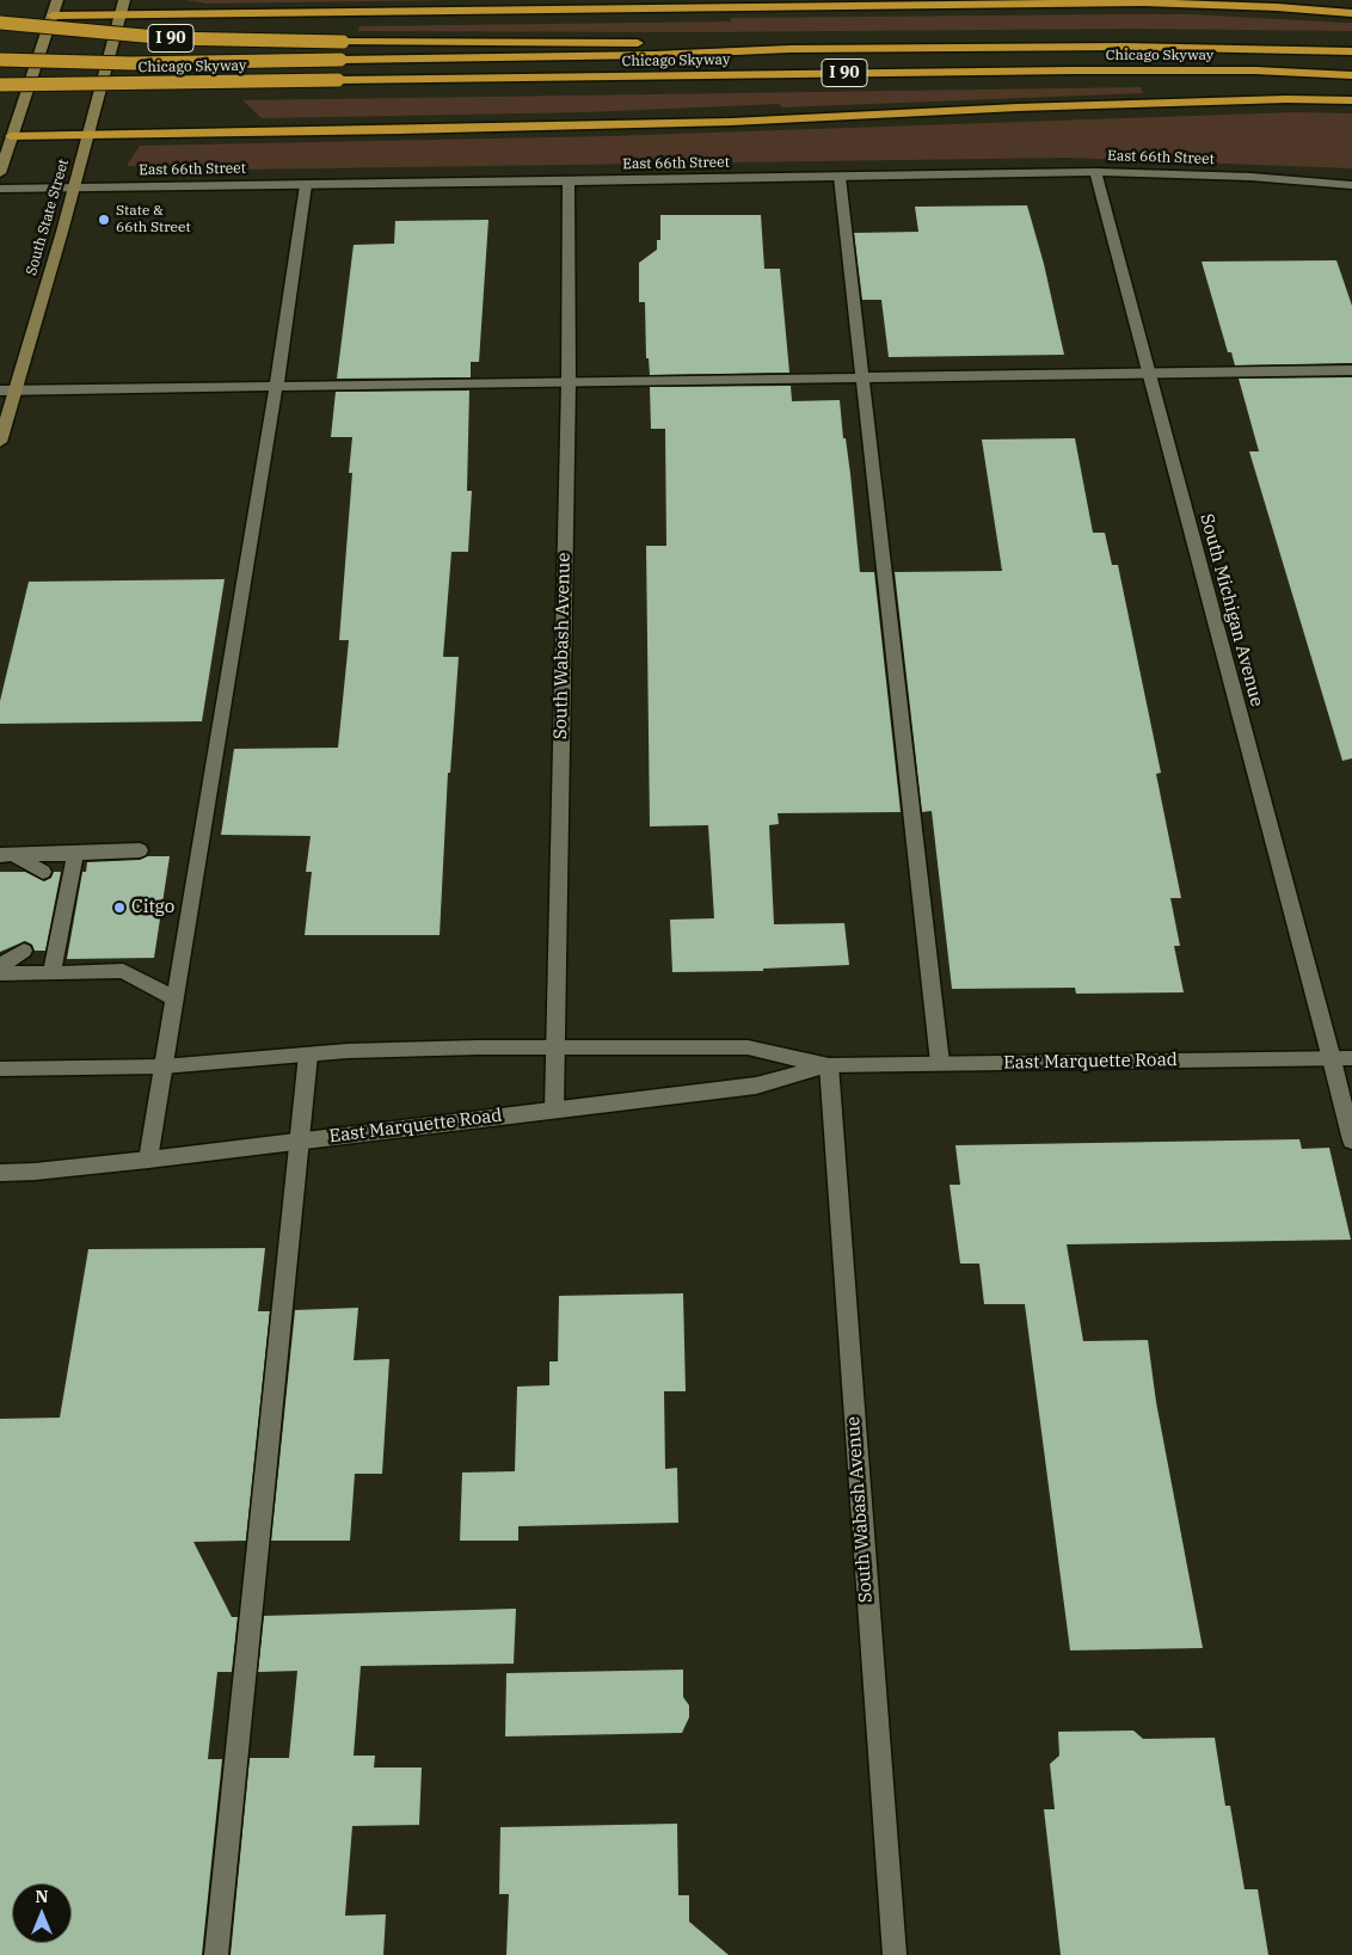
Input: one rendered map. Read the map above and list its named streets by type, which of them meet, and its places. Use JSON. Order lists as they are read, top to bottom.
{
  "streets": {
    "highway": ["I 90", "Chicago Skyway"],
    "main road": ["South State Street"],
    "street": [
      "East 66th Street",
      "South Michigan Avenue",
      "South Wabash Avenue",
      "East Marquette Road"
    ]
  },
  "crossings": [
    ["East 66th Street", "South State Street"],
    ["East 66th Street", "South Michigan Avenue"],
    ["East 66th Street", "South Wabash Avenue"],
    ["South Michigan Avenue", "East Marquette Road"],
    ["South Wabash Avenue", "East Marquette Road"]
  ],
  "places": ["State & 66th Street", "Citgo"],
  "north": "top"
}
